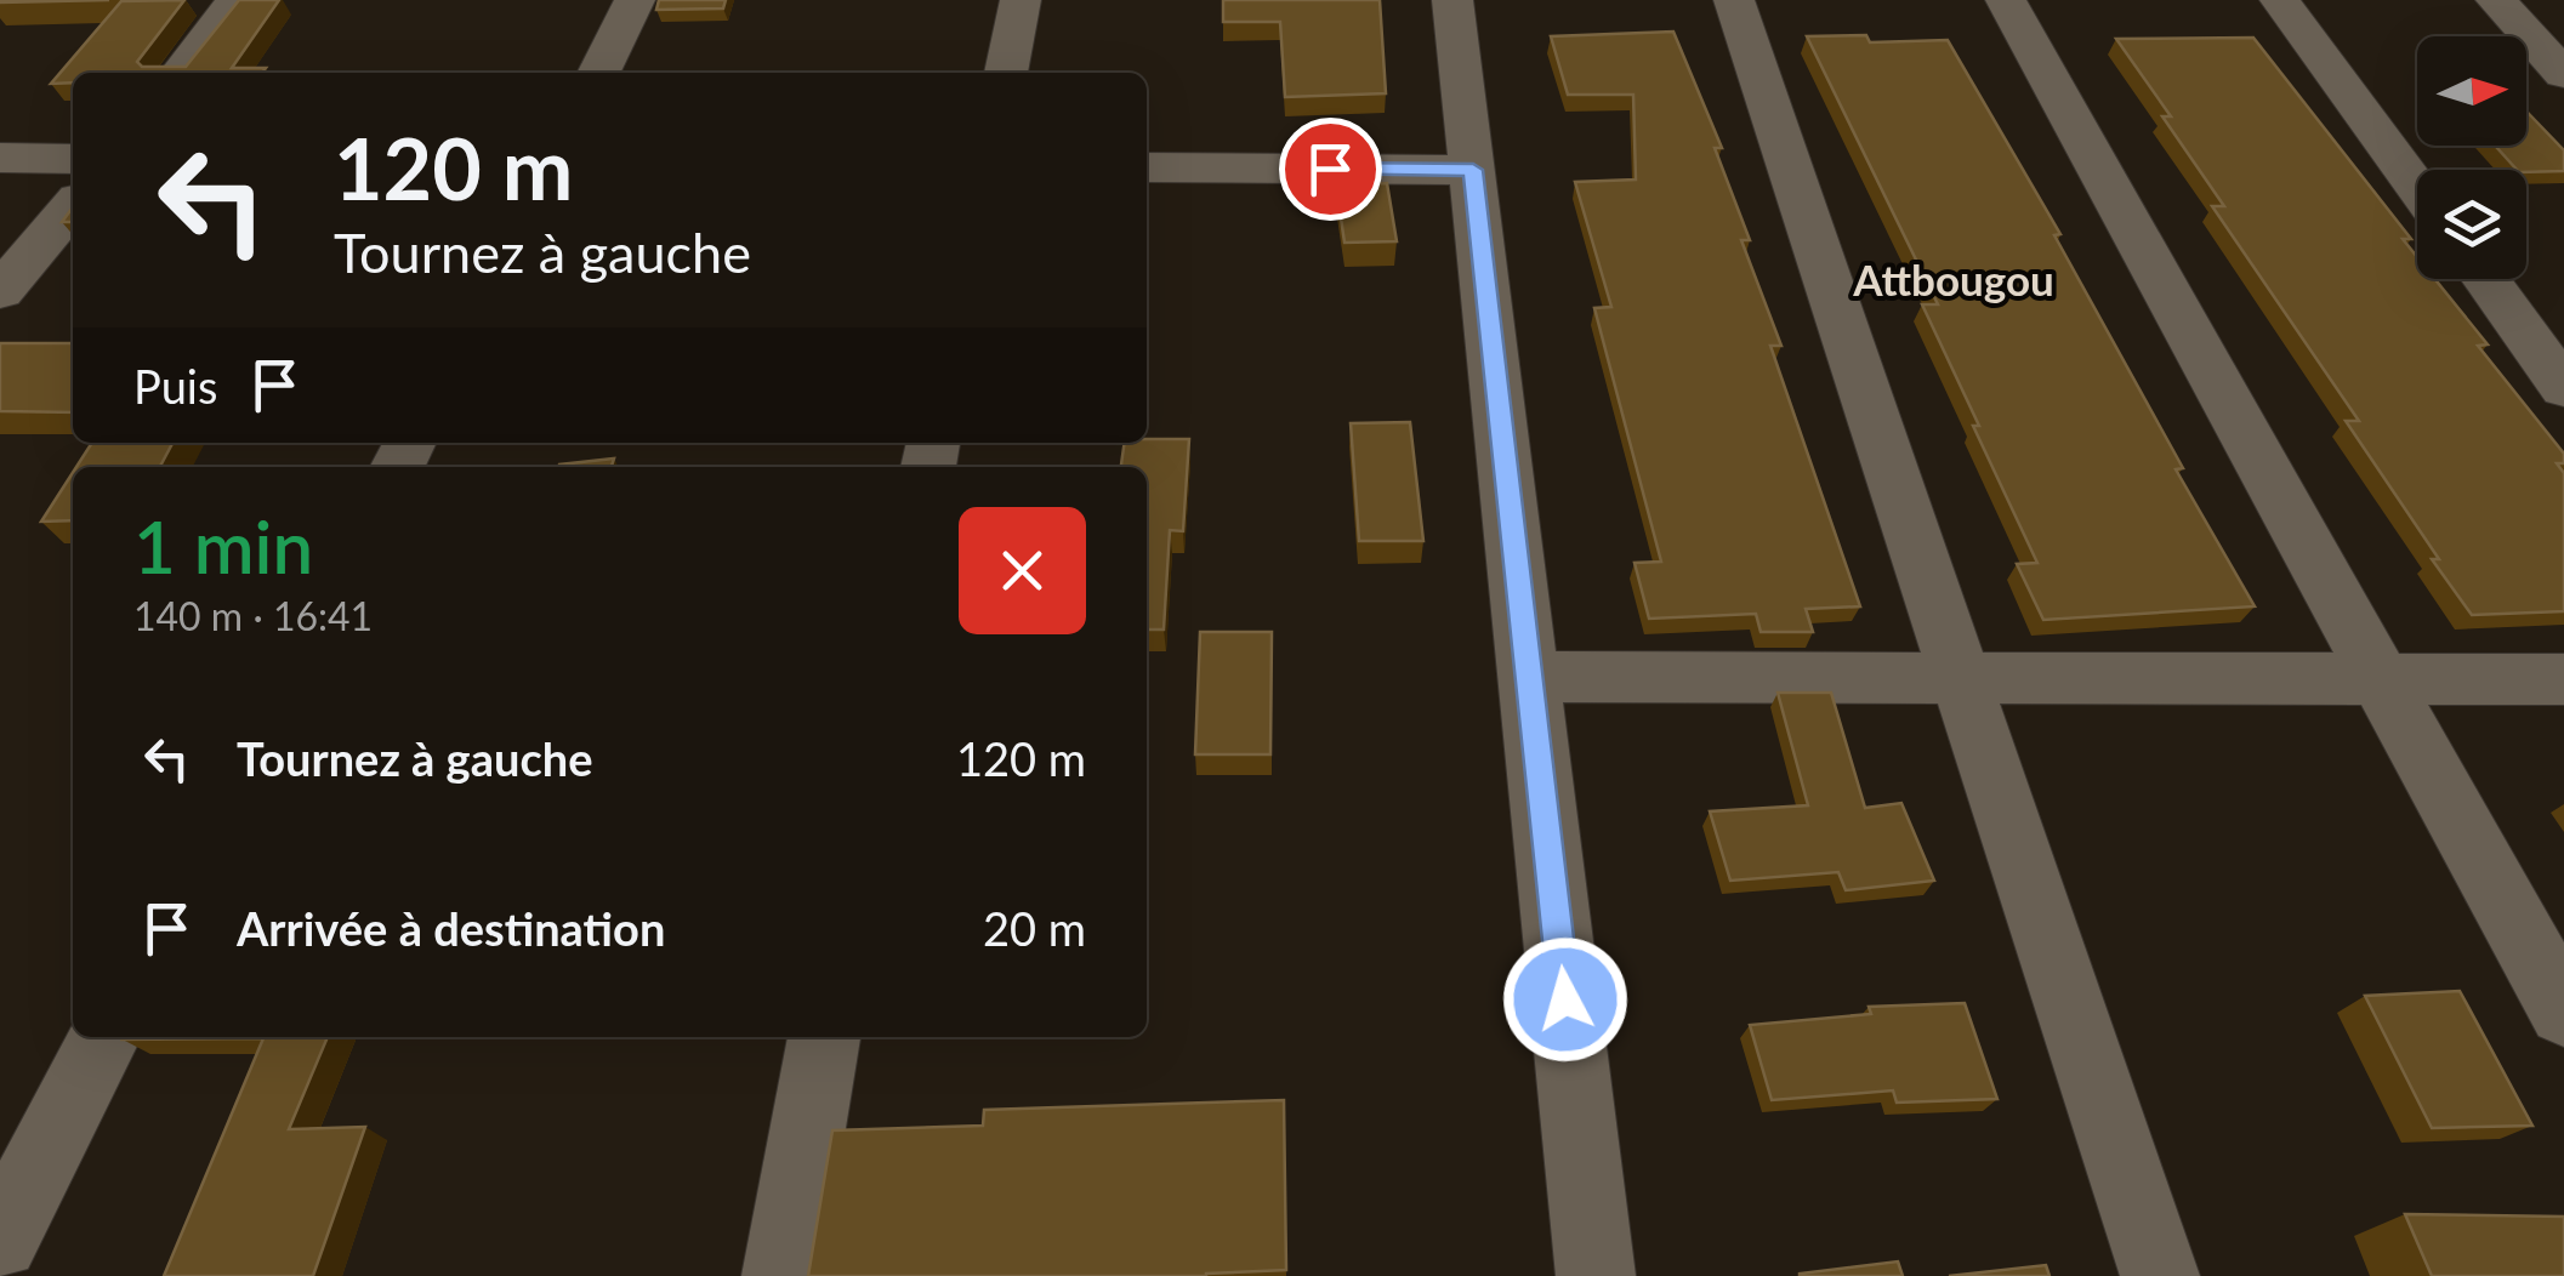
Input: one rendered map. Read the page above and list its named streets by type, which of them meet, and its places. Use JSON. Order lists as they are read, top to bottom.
{
  "districts": ["Attbougou"],
  "north": "right",
  "page": {
    "turn": ["120 m", "Tournez à gauche"],
    "then": "Puis",
    "heading": ["1 min", "140 m · 16:41"],
    "list": [
      {
        "name": "Tournez à gauche",
        "value": "120 m"
      },
      {
        "name": "Arrivée à destination",
        "value": "20 m"
      }
    ]
  }
}
